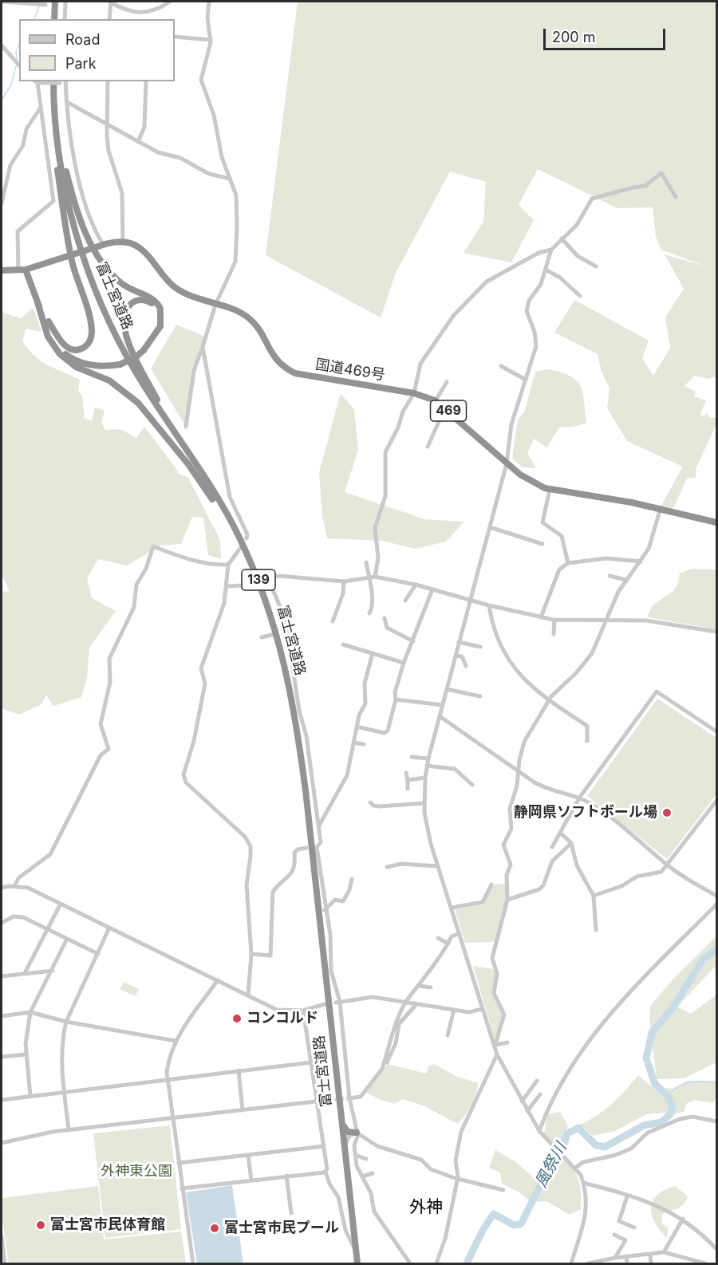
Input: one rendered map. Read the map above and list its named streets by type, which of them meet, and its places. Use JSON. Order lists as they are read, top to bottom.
{
  "streets": {
    "highway": [
      "富士宮道路",
      "国道469号",
      "469",
      "139"
    ]
  },
  "crossings": [
    ["富士宮道路", "139"]
  ],
  "districts": ["外神"],
  "water": ["風祭川"],
  "parks": ["外神東公園"],
  "places": [
    "静岡県ソフトボール場",
    "コンコルド",
    "富士宮市民体育館",
    "富士宮市民プール"
  ],
  "legend": ["Road", "Park"],
  "scale_bar": "200 m"
}
